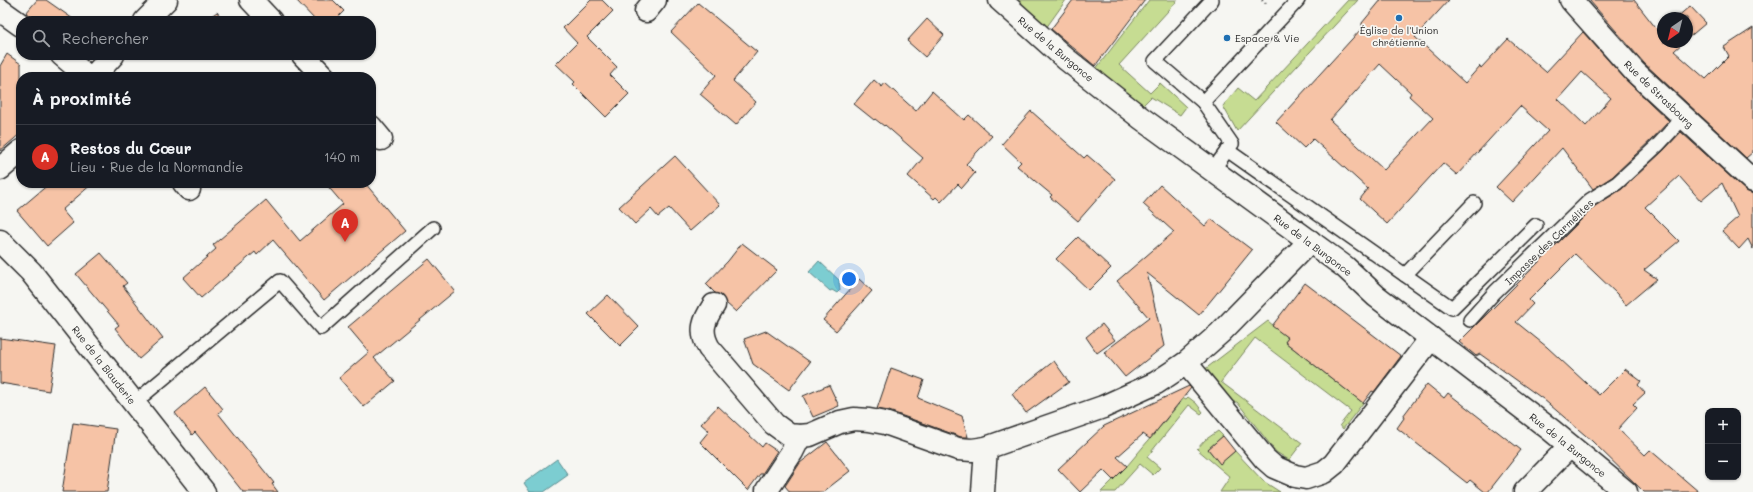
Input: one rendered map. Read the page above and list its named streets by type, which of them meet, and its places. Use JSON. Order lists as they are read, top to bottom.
{
  "streets": {
    "street": ["Rue de la Burgonce", "Rue de Strasbourg", "Rue de la Blauderie"],
    "lane": ["Impasse des Carmélites"]
  },
  "crossings": [
    ["Rue de Strasbourg", "Impasse des Carmélites"]
  ],
  "places": ["Église de l'Union chrétienne", "Espace & Vie"],
  "north": "bottom left",
  "page": {
    "search": "Rechercher",
    "heading": "À proximité",
    "list": [
      {
        "mark": "A",
        "name": "Restos du Cœur",
        "note": "Lieu · Rue de la Normandie",
        "value": "140 m"
      }
    ],
    "pins": "A",
    "map_buttons": ["+", "−"]
  }
}
